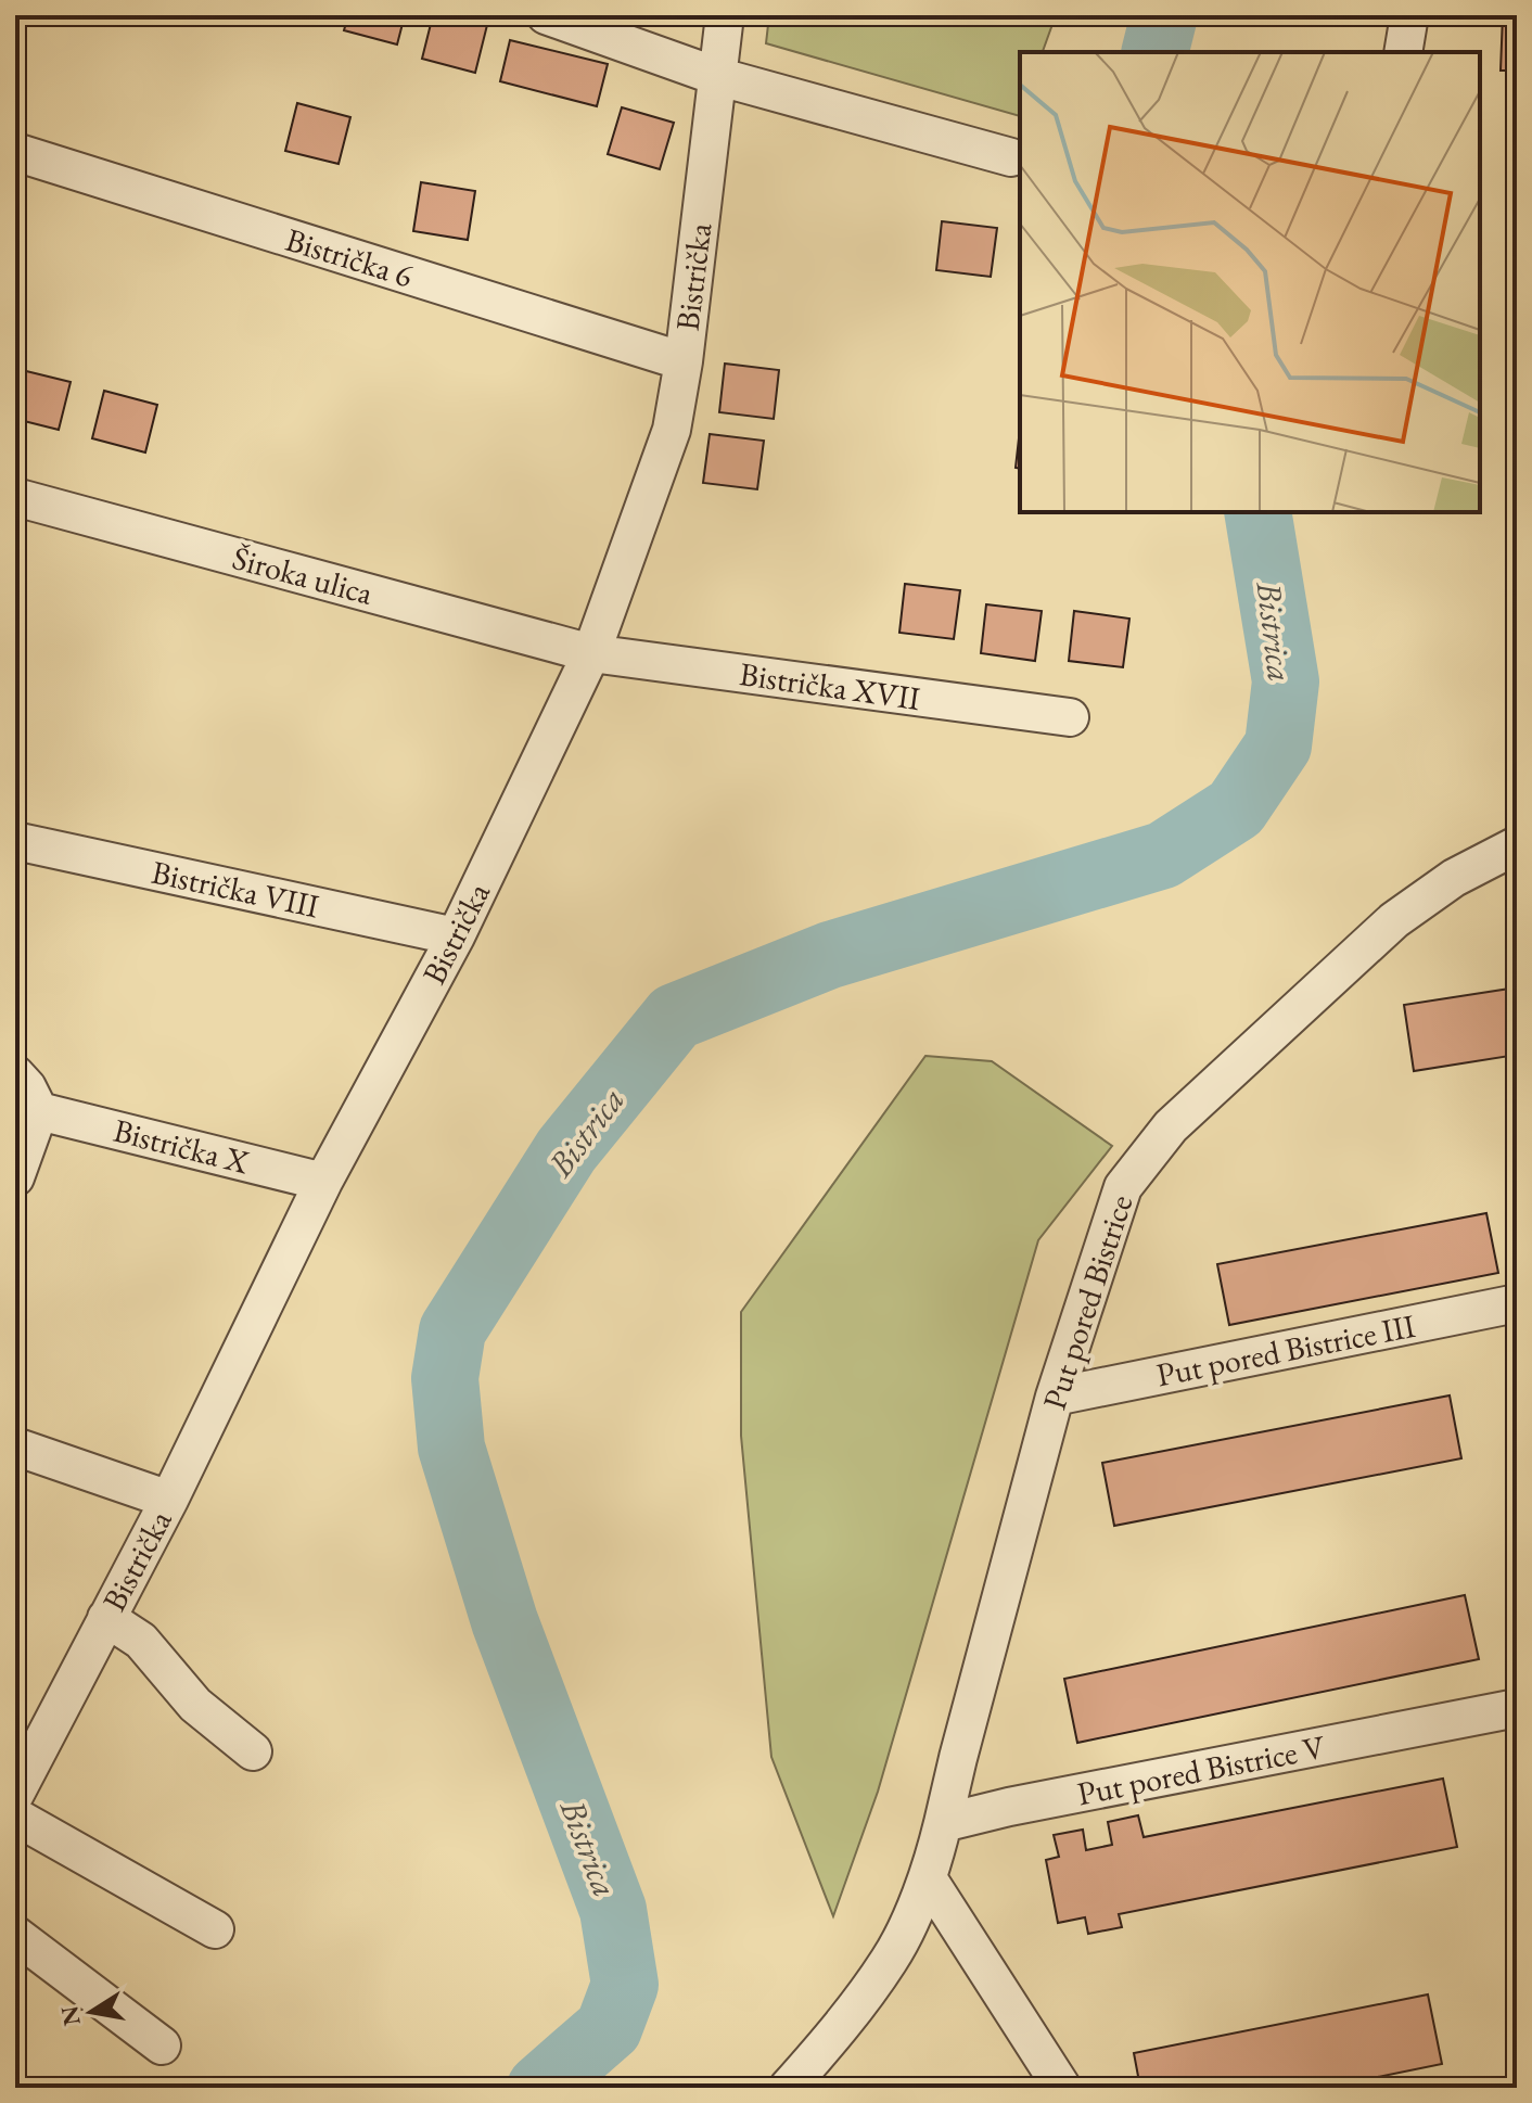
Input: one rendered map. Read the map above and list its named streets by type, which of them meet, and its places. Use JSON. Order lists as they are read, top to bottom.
{
  "streets": {
    "street": [
      "Bistrička 6",
      "Bistrička",
      "Široka ulica",
      "Bistrička XVII",
      "Bistrička VIII",
      "Bistrička X",
      "Put pored Bistrice",
      "Put pored Bistrice III",
      "Put pored Bistrice V"
    ]
  },
  "crossings": [
    ["Bistrička 6", "Bistrička"],
    ["Bistrička", "Široka ulica"],
    ["Bistrička", "Bistrička XVII"],
    ["Bistrička", "Bistrička VIII"],
    ["Bistrička", "Bistrička X"],
    ["Široka ulica", "Bistrička XVII"],
    ["Put pored Bistrice", "Put pored Bistrice III"],
    ["Put pored Bistrice", "Put pored Bistrice V"]
  ],
  "water": ["Bistrica"],
  "north": "left"
}
